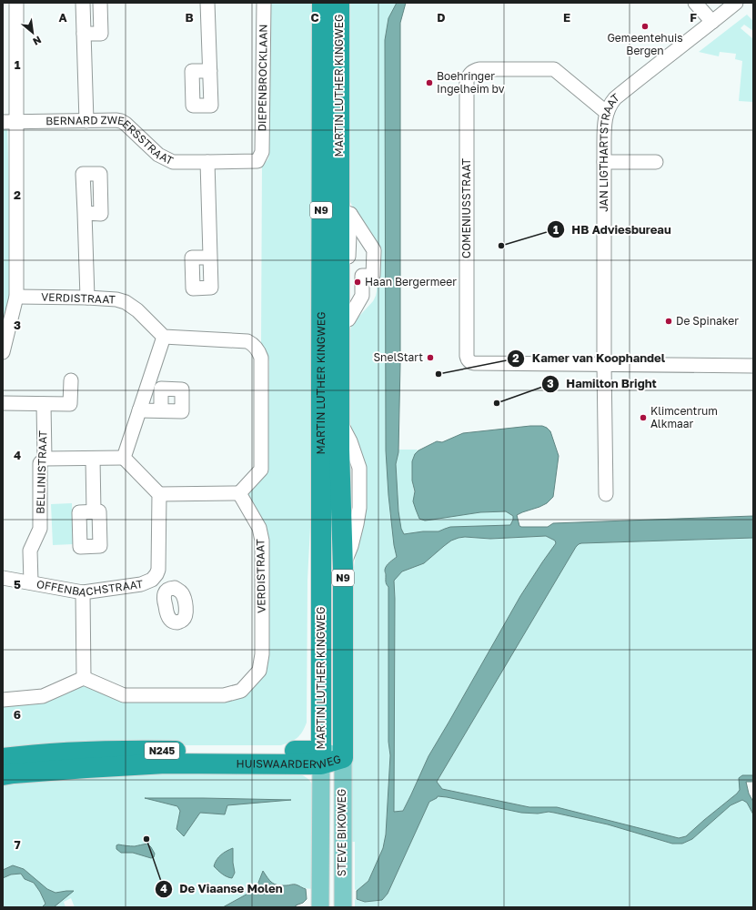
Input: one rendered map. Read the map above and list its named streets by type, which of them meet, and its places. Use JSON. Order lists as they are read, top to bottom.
{
  "streets": {
    "highway": [
      "MARTIN LUTHER KINGWEG",
      "N9",
      "N245",
      "HUISWAARDERWEG"
    ],
    "main road": ["STEVE BIKOWEG"],
    "street": [
      "DIEPENBROCKLAAN",
      "BERNARD ZWEERSSTRAAT",
      "JAN LIGTHARTSTRAAT",
      "COMENIUSSTRAAT",
      "VERDISTRAAT",
      "BELLINISTRAAT",
      "OFFENBACHSTRAAT"
    ]
  },
  "crossings": [
    ["DIEPENBROCKLAAN", "BERNARD ZWEERSSTRAAT"],
    ["MARTIN LUTHER KINGWEG", "N9"],
    ["MARTIN LUTHER KINGWEG", "HUISWAARDERWEG"],
    ["MARTIN LUTHER KINGWEG", "STEVE BIKOWEG"],
    ["JAN LIGTHARTSTRAAT", "COMENIUSSTRAAT"],
    ["BELLINISTRAAT", "OFFENBACHSTRAAT"],
    ["HUISWAARDERWEG", "STEVE BIKOWEG"]
  ],
  "places": [
    "Gemeentehuis Bergen",
    "Boehringer Ingelheim bv",
    "HB Adviesbureau",
    "Haan Bergermeer",
    "De Spinaker",
    "SnelStart",
    "Kamer van Koophandel",
    "Hamilton Bright",
    "Klimcentrum Alkmaar",
    "De Viaanse Molen"
  ],
  "north": "bottom right",
  "grid": {
    "columns": [
      "A",
      "B",
      "C",
      "D",
      "E",
      "F"
    ],
    "rows": [
      "1",
      "2",
      "3",
      "4",
      "5",
      "6",
      "7"
    ]
  }
}
